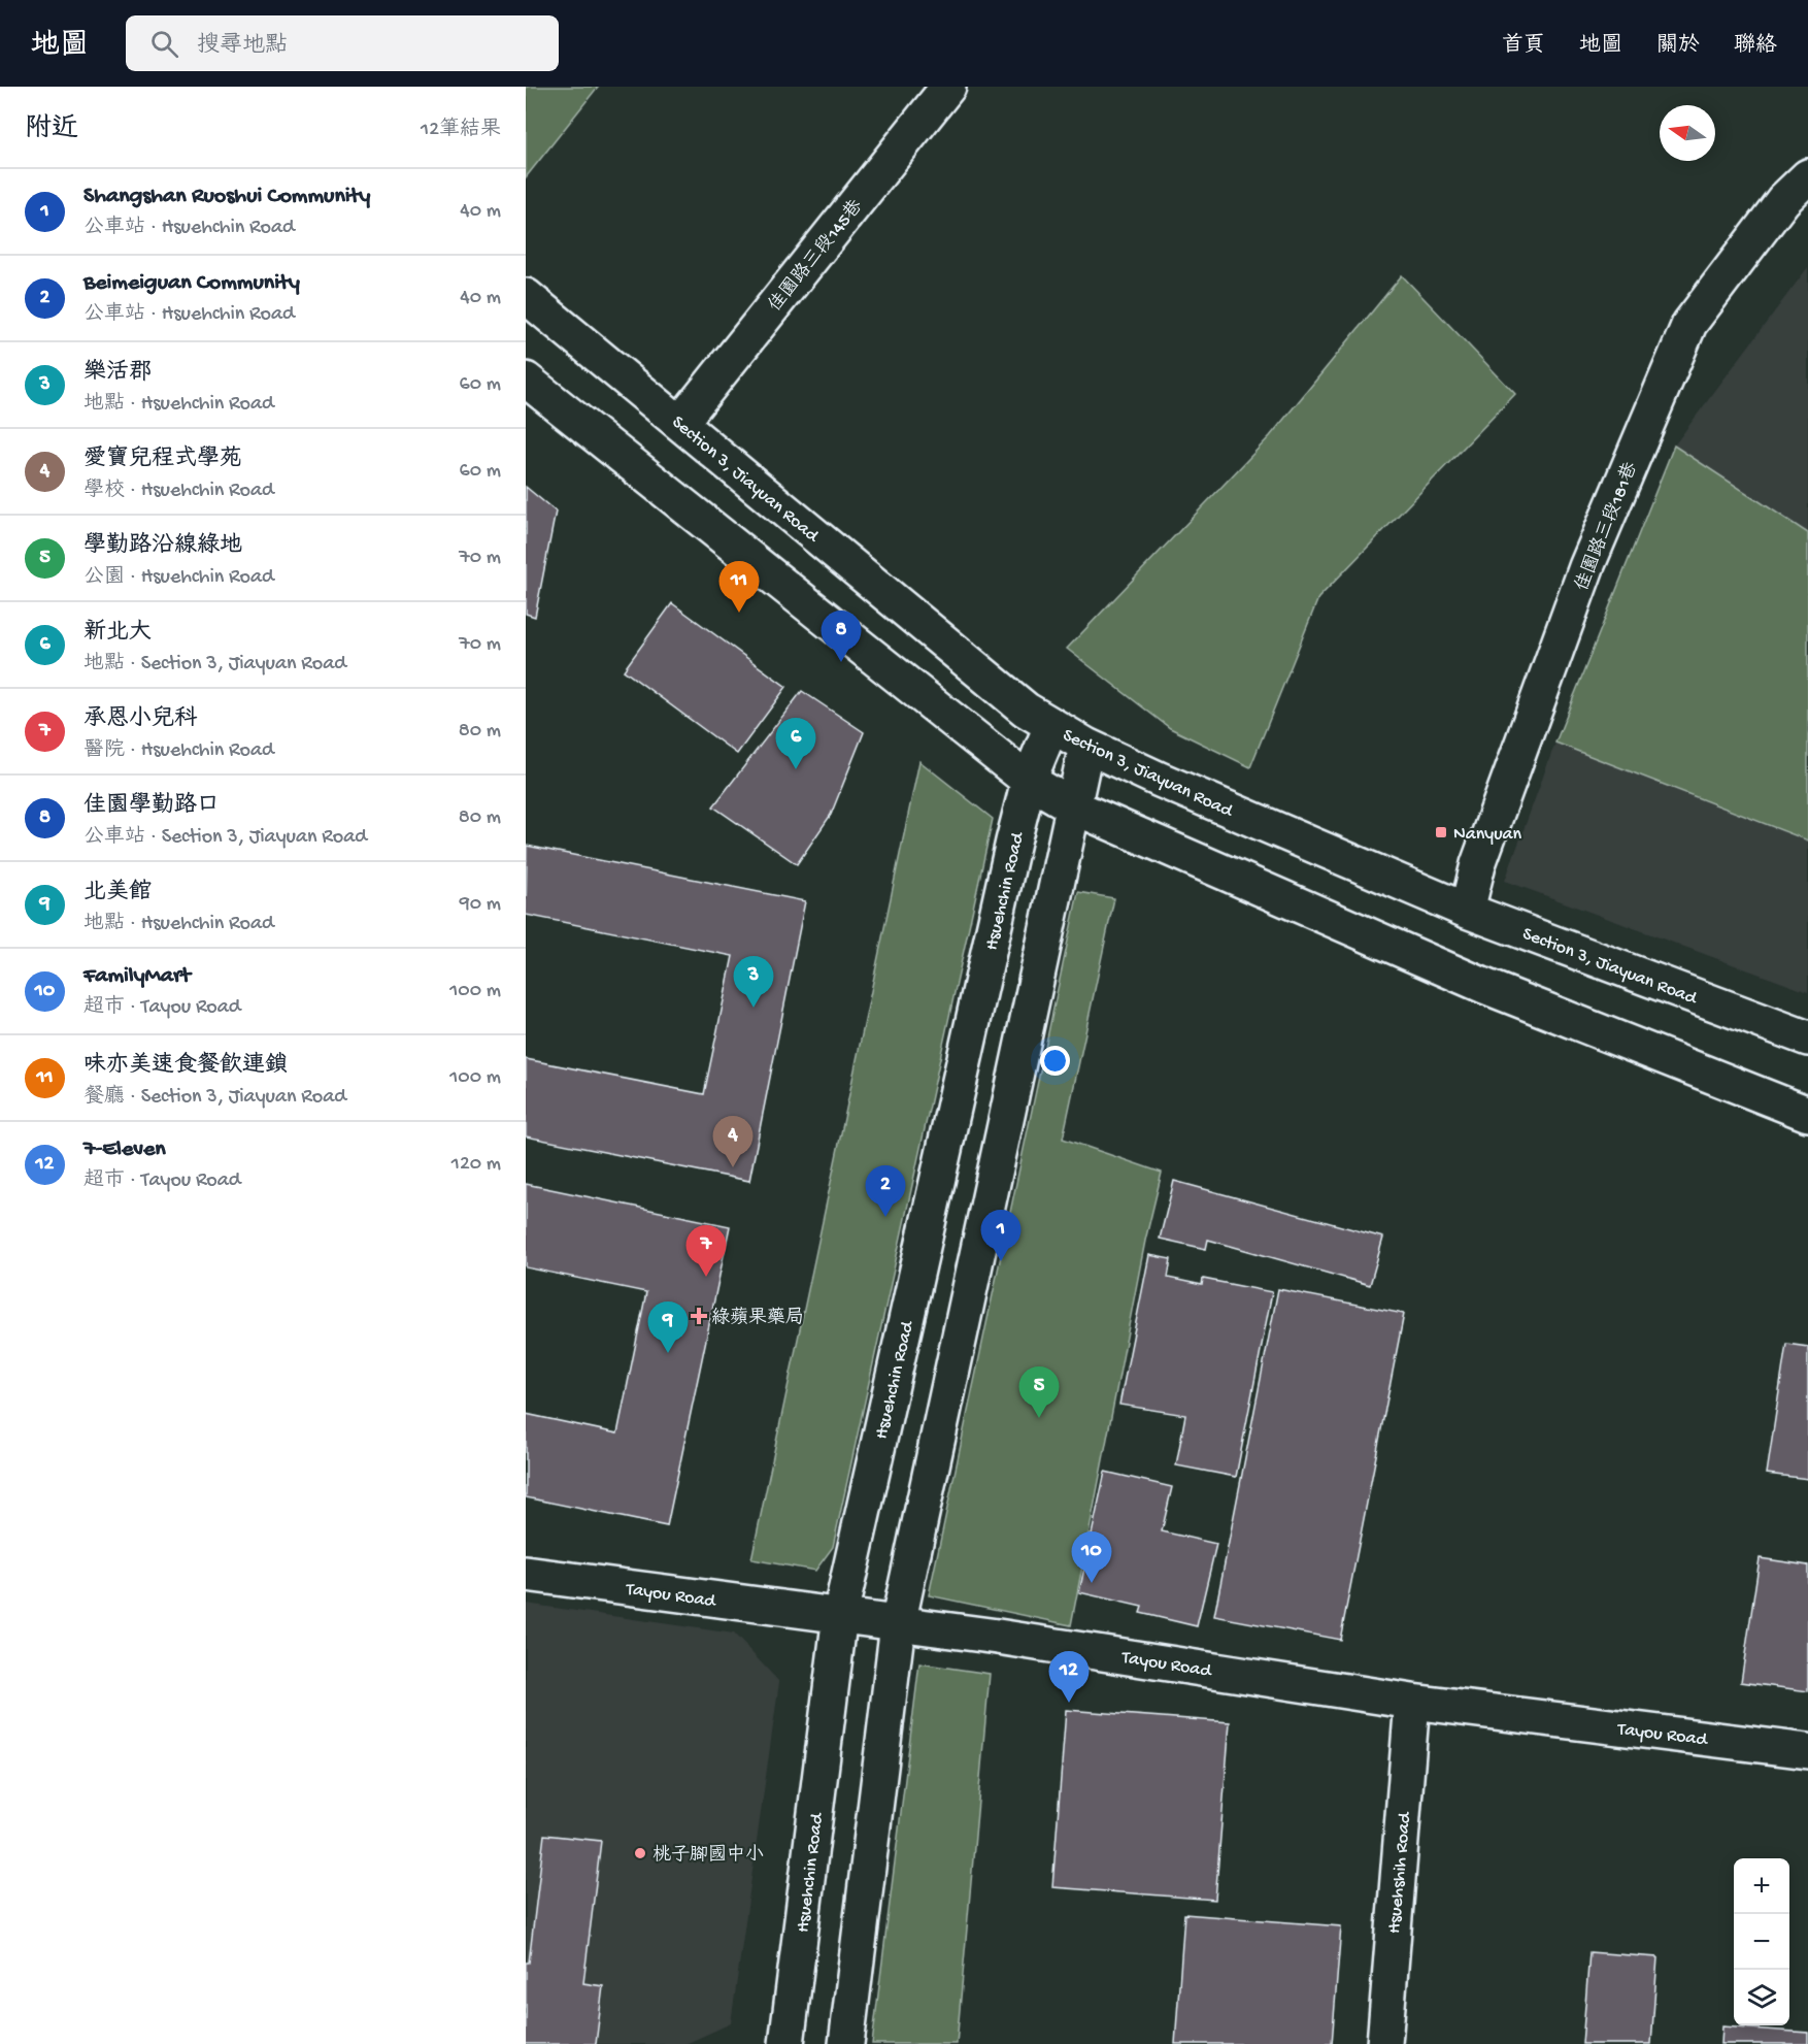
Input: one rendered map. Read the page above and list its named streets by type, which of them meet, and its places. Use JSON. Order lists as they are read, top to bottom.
{
  "streets": {
    "street": [
      "佳園路三段145巷",
      "Section 3, Jiayuan Road",
      "佳園路三段181巷",
      "Hsuehchin Road",
      "Tayou Road",
      "Hsuehshih Road"
    ]
  },
  "crossings": [
    ["佳園路三段145巷", "Section 3, Jiayuan Road"],
    ["Section 3, Jiayuan Road", "佳園路三段181巷"],
    ["Section 3, Jiayuan Road", "Hsuehchin Road"],
    ["Hsuehchin Road", "Tayou Road"],
    ["Tayou Road", "Hsuehshih Road"]
  ],
  "places": {
    "transit": ["Nanyuan"],
    "health": ["綠蘋果藥局"],
    "other": ["桃子腳國中小"]
  },
  "north": "left",
  "page": {
    "header": "地圖",
    "search": "搜尋地點",
    "nav": [
      "首頁",
      "地圖",
      "關於",
      "聯絡"
    ],
    "heading": ["附近", "12筆結果"],
    "list": [
      {
        "mark": "1",
        "name": "Shangshan Ruoshui Community",
        "note": "公車站 · Hsuehchin Road",
        "value": "40 m"
      },
      {
        "mark": "2",
        "name": "Beimeiguan Community",
        "note": "公車站 · Hsuehchin Road",
        "value": "40 m"
      },
      {
        "mark": "3",
        "name": "樂活郡",
        "note": "地點 · Hsuehchin Road",
        "value": "60 m"
      },
      {
        "mark": "4",
        "name": "愛寶兒程式學苑",
        "note": "學校 · Hsuehchin Road",
        "value": "60 m"
      },
      {
        "mark": "5",
        "name": "學勤路沿線綠地",
        "note": "公園 · Hsuehchin Road",
        "value": "70 m"
      },
      {
        "mark": "6",
        "name": "新北大",
        "note": "地點 · Section 3, Jiayuan Road",
        "value": "70 m"
      },
      {
        "mark": "7",
        "name": "承恩小兒科",
        "note": "醫院 · Hsuehchin Road",
        "value": "80 m"
      },
      {
        "mark": "8",
        "name": "佳園學勤路口",
        "note": "公車站 · Section 3, Jiayuan Road",
        "value": "80 m"
      },
      {
        "mark": "9",
        "name": "北美館",
        "note": "地點 · Hsuehchin Road",
        "value": "90 m"
      },
      {
        "mark": "10",
        "name": "FamilyMart",
        "note": "超市 · Tayou Road",
        "value": "100 m"
      },
      {
        "mark": "11",
        "name": "味亦美速食餐飲連鎖",
        "note": "餐廳 · Section 3, Jiayuan Road",
        "value": "100 m"
      },
      {
        "mark": "12",
        "name": "7-Eleven",
        "note": "超市 · Tayou Road",
        "value": "120 m"
      }
    ],
    "pins": [
      "11",
      "8",
      "6",
      "3",
      "4",
      "2",
      "1",
      "7",
      "9",
      "5",
      "10",
      "12"
    ],
    "map_buttons": ["+", "−"]
  }
}
